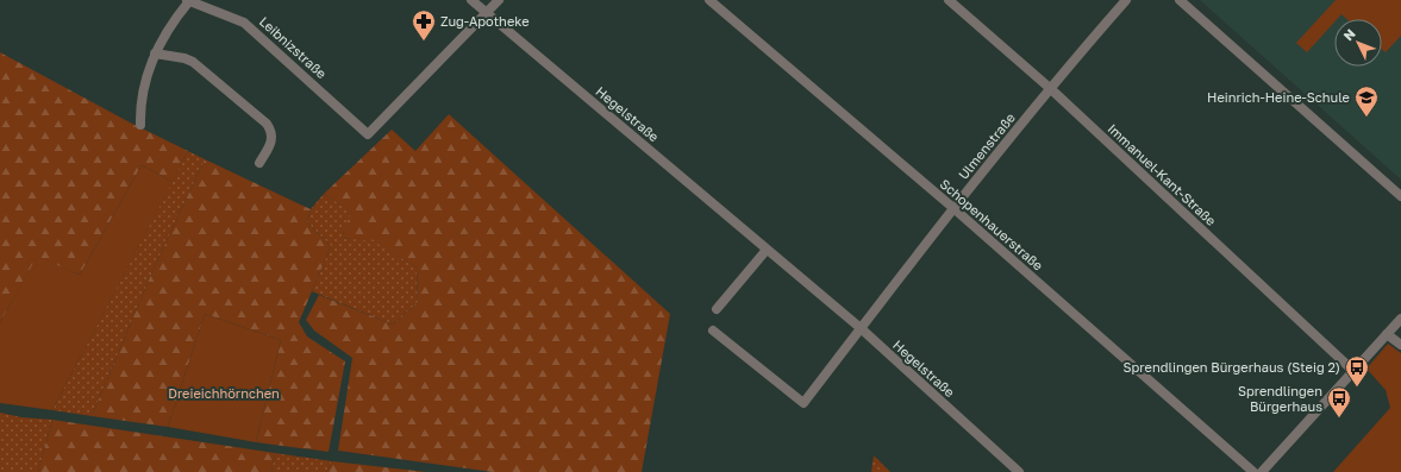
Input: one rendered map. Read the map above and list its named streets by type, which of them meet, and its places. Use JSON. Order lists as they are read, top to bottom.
{
  "streets": {
    "street": [
      "Leibnizstraße",
      "Hegelstraße",
      "Ulmenstraße",
      "Immanuel-Kant-Straße",
      "Schopenhauerstraße"
    ]
  },
  "crossings": [
    ["Leibnizstraße", "Hegelstraße"],
    ["Hegelstraße", "Ulmenstraße"],
    ["Ulmenstraße", "Immanuel-Kant-Straße"],
    ["Ulmenstraße", "Schopenhauerstraße"]
  ],
  "parks": ["Dreieichhörnchen"],
  "places": {
    "pharmacy": ["Zug-Apotheke"],
    "school or university": ["Heinrich-Heine-Schule"],
    "bus stop": ["Sprendlingen Bürgerhaus (Steig 2)", "Sprendlingen Bürgerhaus"]
  },
  "north": "top left"
}
